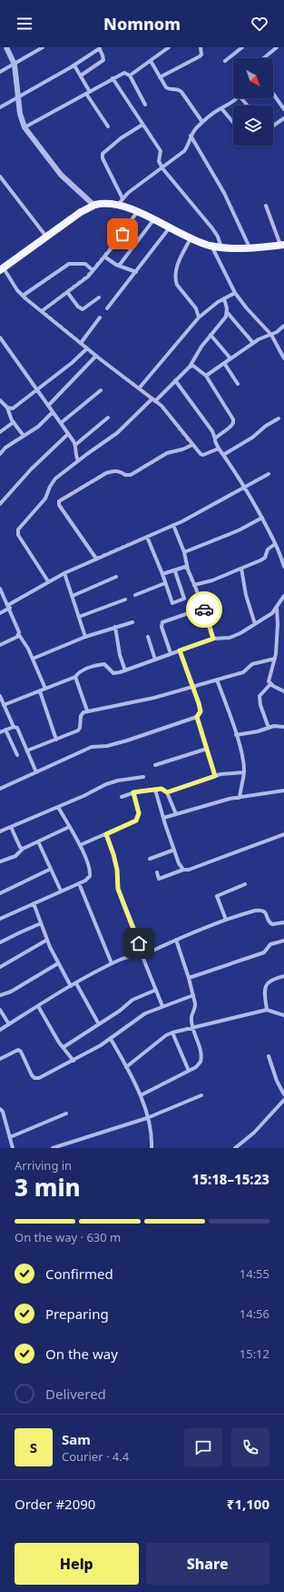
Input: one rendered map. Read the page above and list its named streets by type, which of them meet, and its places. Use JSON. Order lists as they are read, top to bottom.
{
  "north": "bottom right",
  "page": {
    "header": "Nomnom",
    "heading": ["3 min", "Arriving in", "15:18–15:23"],
    "panel": [
      "Sam",
      "Courier · 4.4",
      "Order #2090",
      "₹1,100"
    ],
    "bar": "On the way · 630 m",
    "list": [
      ["Confirmed", "14:55"],
      ["Preparing", "14:56"],
      ["On the way", "15:12"],
      "Delivered"
    ],
    "round": "S",
    "buttons": ["Help", "Share"]
  }
}
